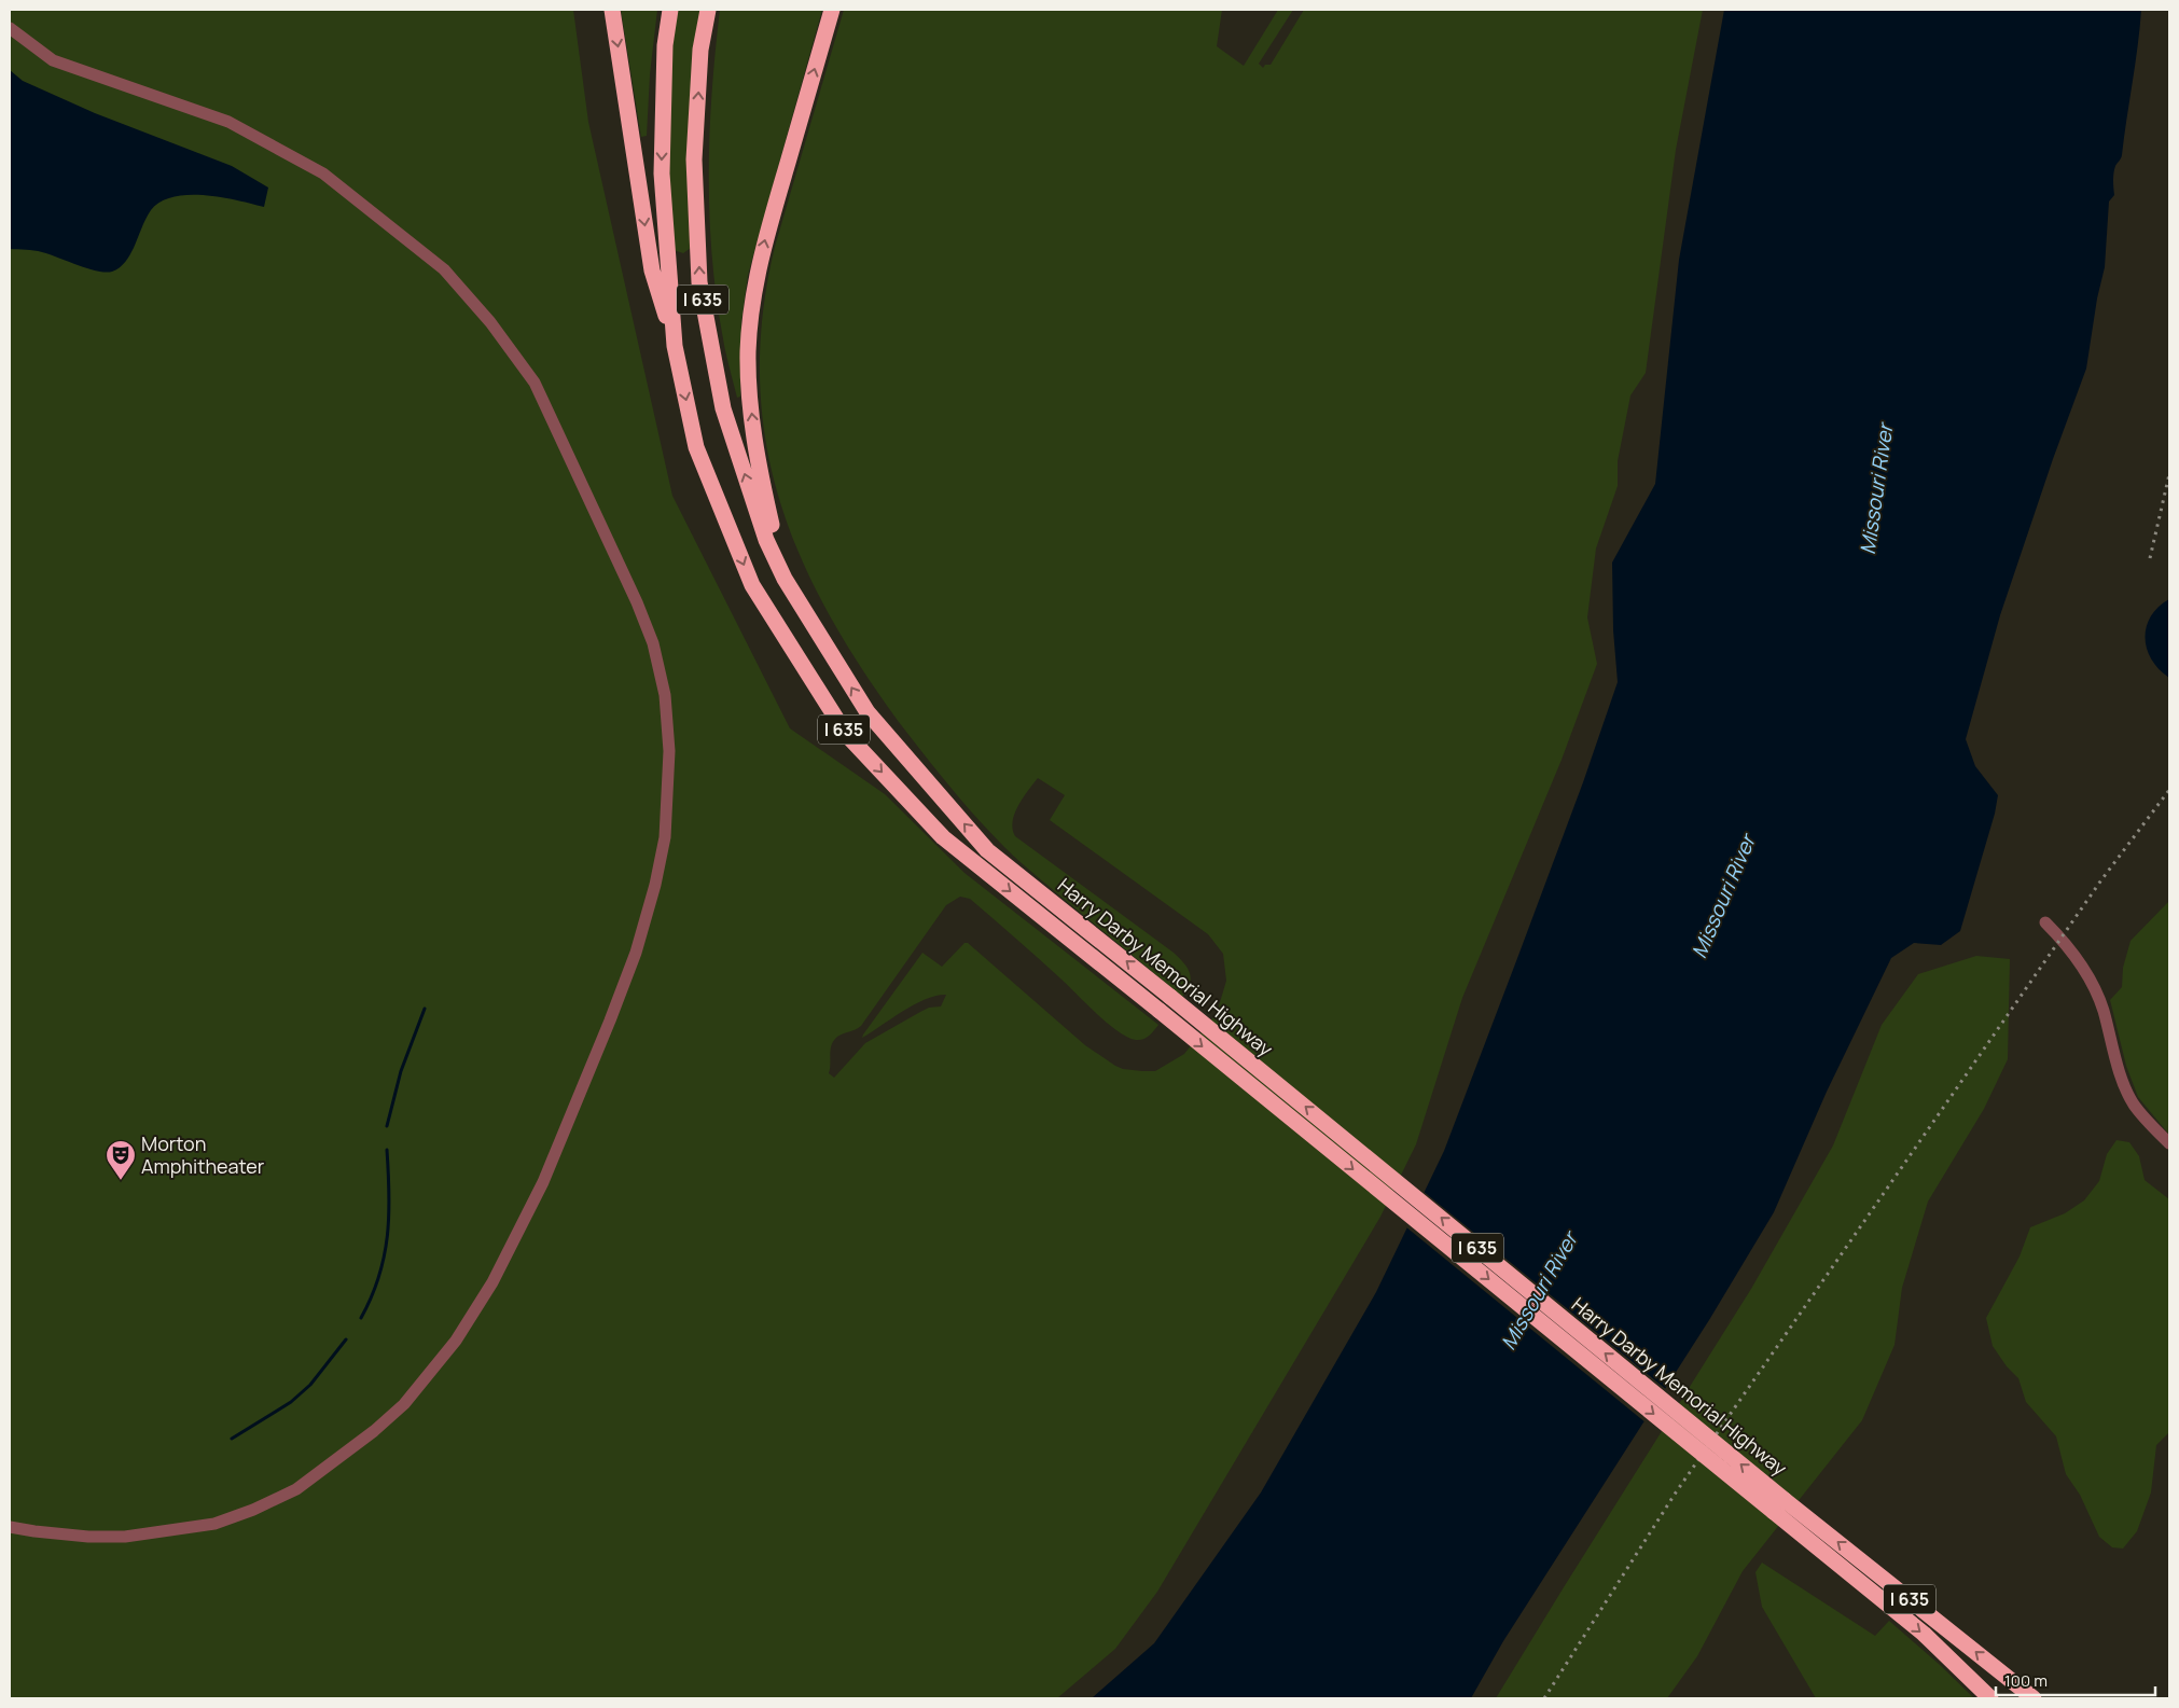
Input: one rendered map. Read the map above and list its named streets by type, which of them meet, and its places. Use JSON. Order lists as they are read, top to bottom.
{
  "streets": {
    "highway": ["I 635", "Harry Darby Memorial Highway"]
  },
  "water": ["Missouri River"],
  "places": {
    "theatre": ["Morton Amphitheater"]
  },
  "scale_bar": "100 m"
}
